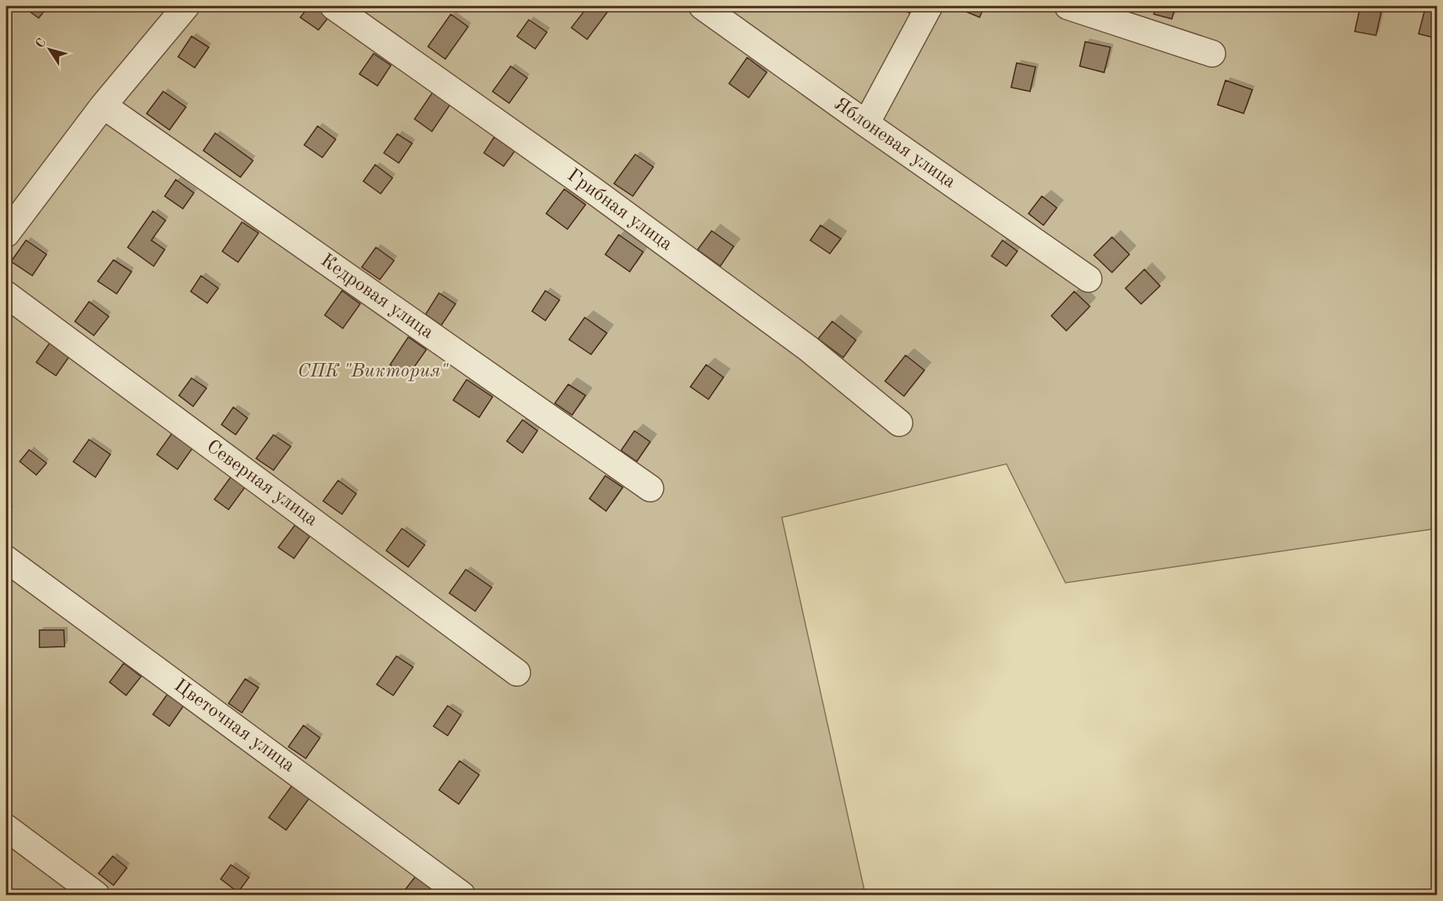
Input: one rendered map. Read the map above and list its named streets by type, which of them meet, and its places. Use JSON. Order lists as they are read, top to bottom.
{
  "streets": {
    "street": [
      "Яблоневая улица",
      "Грибная улица",
      "Кедровая улица",
      "Северная улица",
      "Цветочная улица"
    ]
  },
  "parks": ["СПК \"Виктория\""],
  "north": "top left"
}
